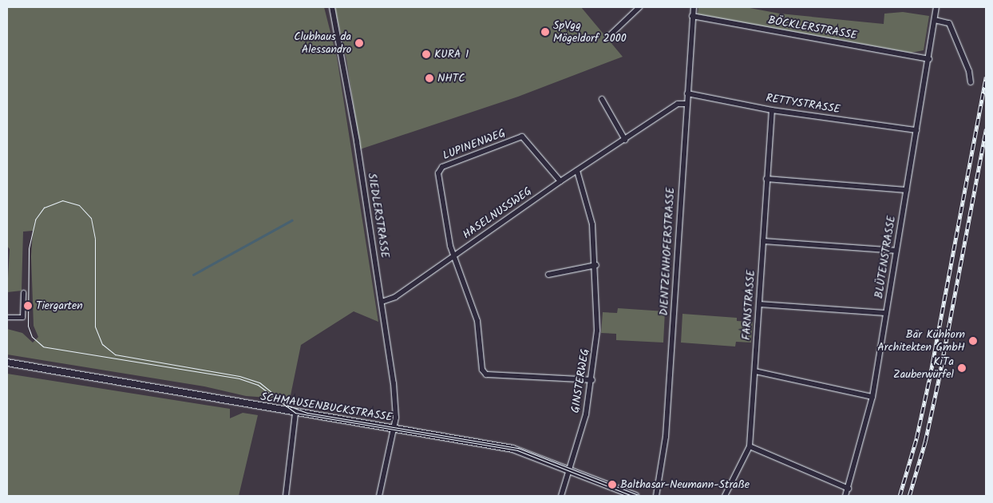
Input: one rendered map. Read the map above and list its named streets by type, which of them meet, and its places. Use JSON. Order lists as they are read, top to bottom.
{
  "streets": {
    "street": [
      "BÖCKLERSTRASSE",
      "RETTYSTRASSE",
      "LUPINENWEG",
      "HASELNUSSWEG",
      "SIEDLERSTRASSE",
      "DIENTZENHOFERSTRASSE",
      "BLÜTENSTRASSE",
      "FARNSTRASSE",
      "GINSTERWEG",
      "SCHMAUSENBUCKSTRASSE"
    ]
  },
  "crossings": [
    ["BÖCKLERSTRASSE", "DIENTZENHOFERSTRASSE"],
    ["BÖCKLERSTRASSE", "BLÜTENSTRASSE"],
    ["RETTYSTRASSE", "DIENTZENHOFERSTRASSE"],
    ["RETTYSTRASSE", "BLÜTENSTRASSE"],
    ["RETTYSTRASSE", "FARNSTRASSE"],
    ["LUPINENWEG", "HASELNUSSWEG"],
    ["HASELNUSSWEG", "SIEDLERSTRASSE"],
    ["HASELNUSSWEG", "DIENTZENHOFERSTRASSE"],
    ["HASELNUSSWEG", "GINSTERWEG"],
    ["SIEDLERSTRASSE", "SCHMAUSENBUCKSTRASSE"],
    ["GINSTERWEG", "SCHMAUSENBUCKSTRASSE"]
  ],
  "places": [
    "SpVgg Mögeldorf 2000",
    "Clubhaus da Alessandro",
    "KURA 1",
    "NHTC",
    "Tiergarten",
    "Bär Kühhorn Architekten GmbH",
    "KiTa Zauberwürfel",
    "Balthasar-Neumann-Straße"
  ]
}
